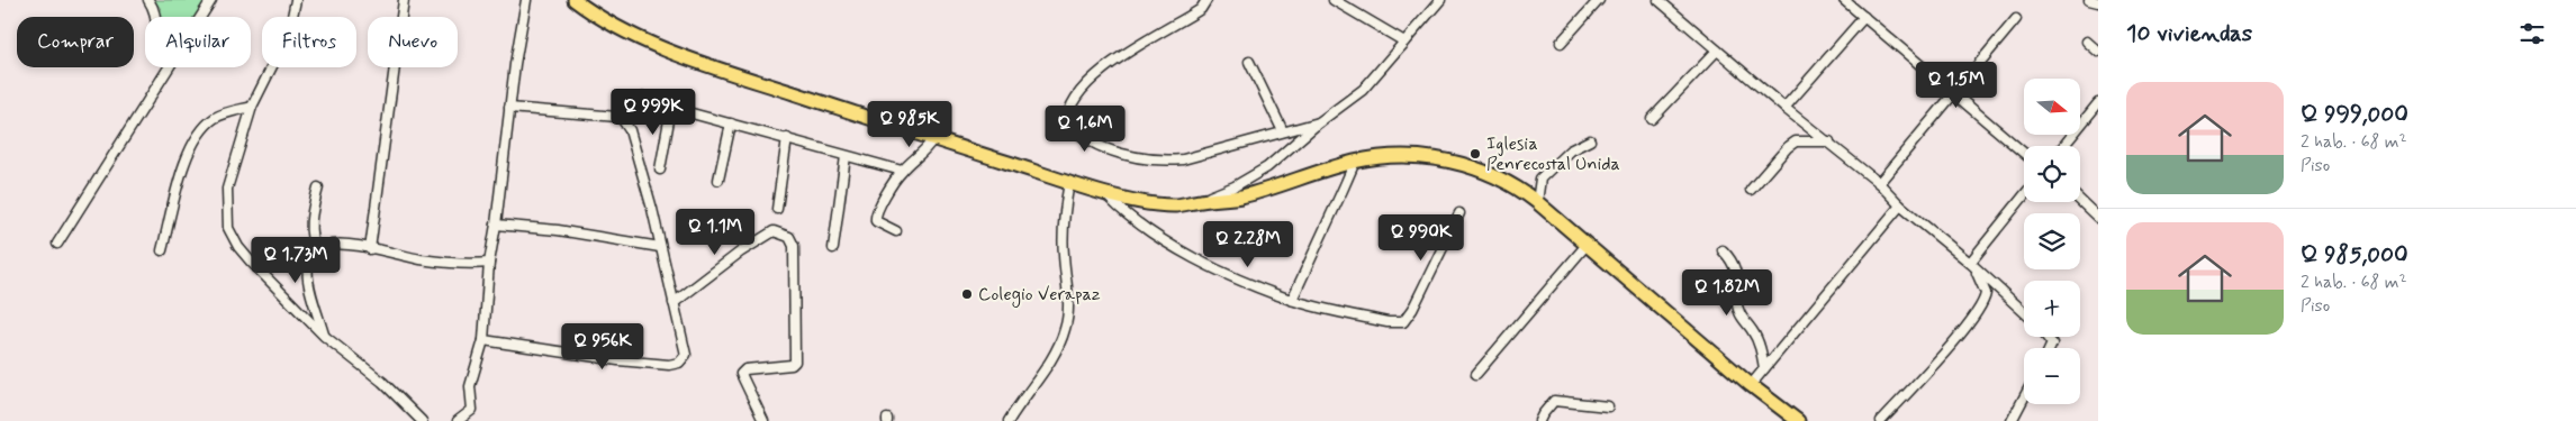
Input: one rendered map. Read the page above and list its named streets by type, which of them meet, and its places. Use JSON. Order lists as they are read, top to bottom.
{
  "places": ["Iglesia Penrecostal Unida", "Colegio Verapaz"],
  "north": "right",
  "page": {
    "heading": "10 viviendas",
    "chip": [
      "Comprar",
      "Alquilar",
      "Filtros",
      "Nuevo"
    ],
    "price": [
      "Q 1.5M",
      "Q 999K",
      "Q 985K",
      "Q 1.6M",
      "Q 1.1M",
      "Q 990K",
      "Q 2.28M",
      "Q 1.73M",
      "Q 1.82M",
      "Q 956K"
    ],
    "list": [
      {
        "name": "Q 999,000",
        "note": "2 hab. · 68 m² · Piso"
      },
      {
        "name": "Q 985,000",
        "note": "2 hab. · 68 m² · Piso"
      }
    ],
    "map_buttons": ["+", "−"]
  }
}
